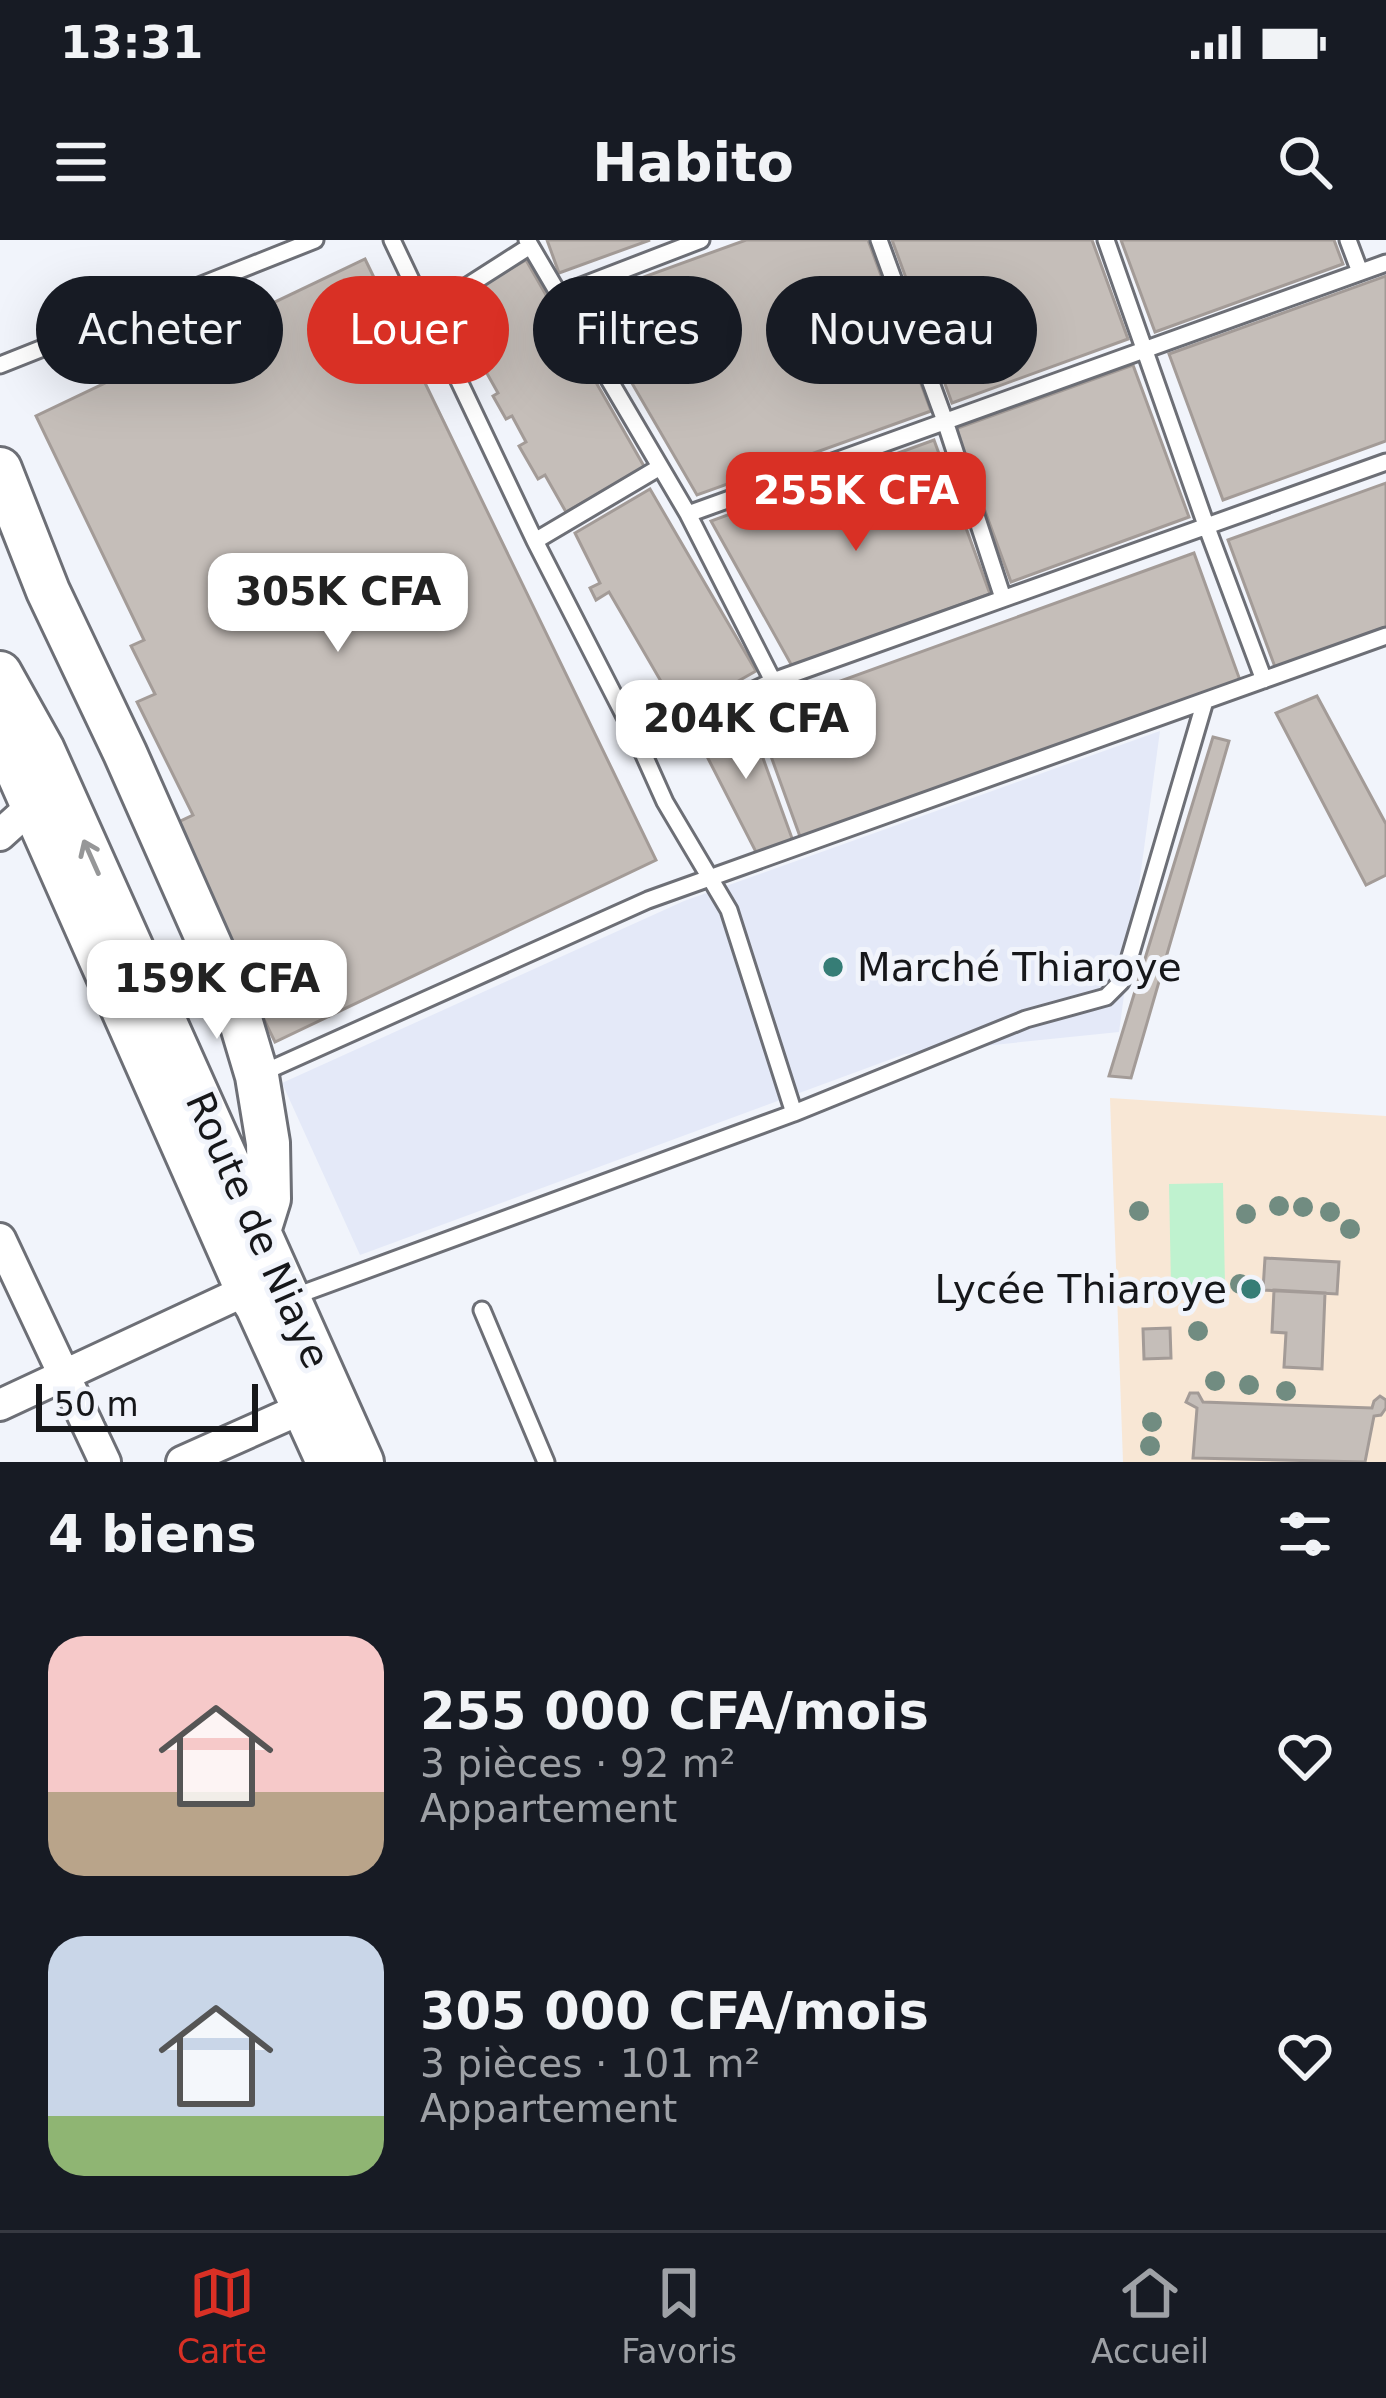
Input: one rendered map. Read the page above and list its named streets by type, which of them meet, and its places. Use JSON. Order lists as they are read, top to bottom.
{
  "streets": {
    "main road": ["Route de Niaye"]
  },
  "places": ["Marché Thiaroye", "Lycée Thiaroye"],
  "scale_bar": "50 m",
  "page": {
    "status": "13:31",
    "header": "Habito",
    "chip": [
      "Acheter",
      "Louer",
      "Filtres",
      "Nouveau"
    ],
    "price": [
      "255K CFA",
      "305K CFA",
      "204K CFA",
      "159K CFA"
    ],
    "scale": "50 m",
    "heading": "4 biens",
    "list": [
      {
        "name": "255 000 CFA/mois",
        "note": "3 pièces · 92 m² · Appartement"
      },
      {
        "name": "305 000 CFA/mois",
        "note": "3 pièces · 101 m² · Appartement"
      }
    ],
    "tabs": ["Carte", "Favoris", "Accueil"]
  }
}
